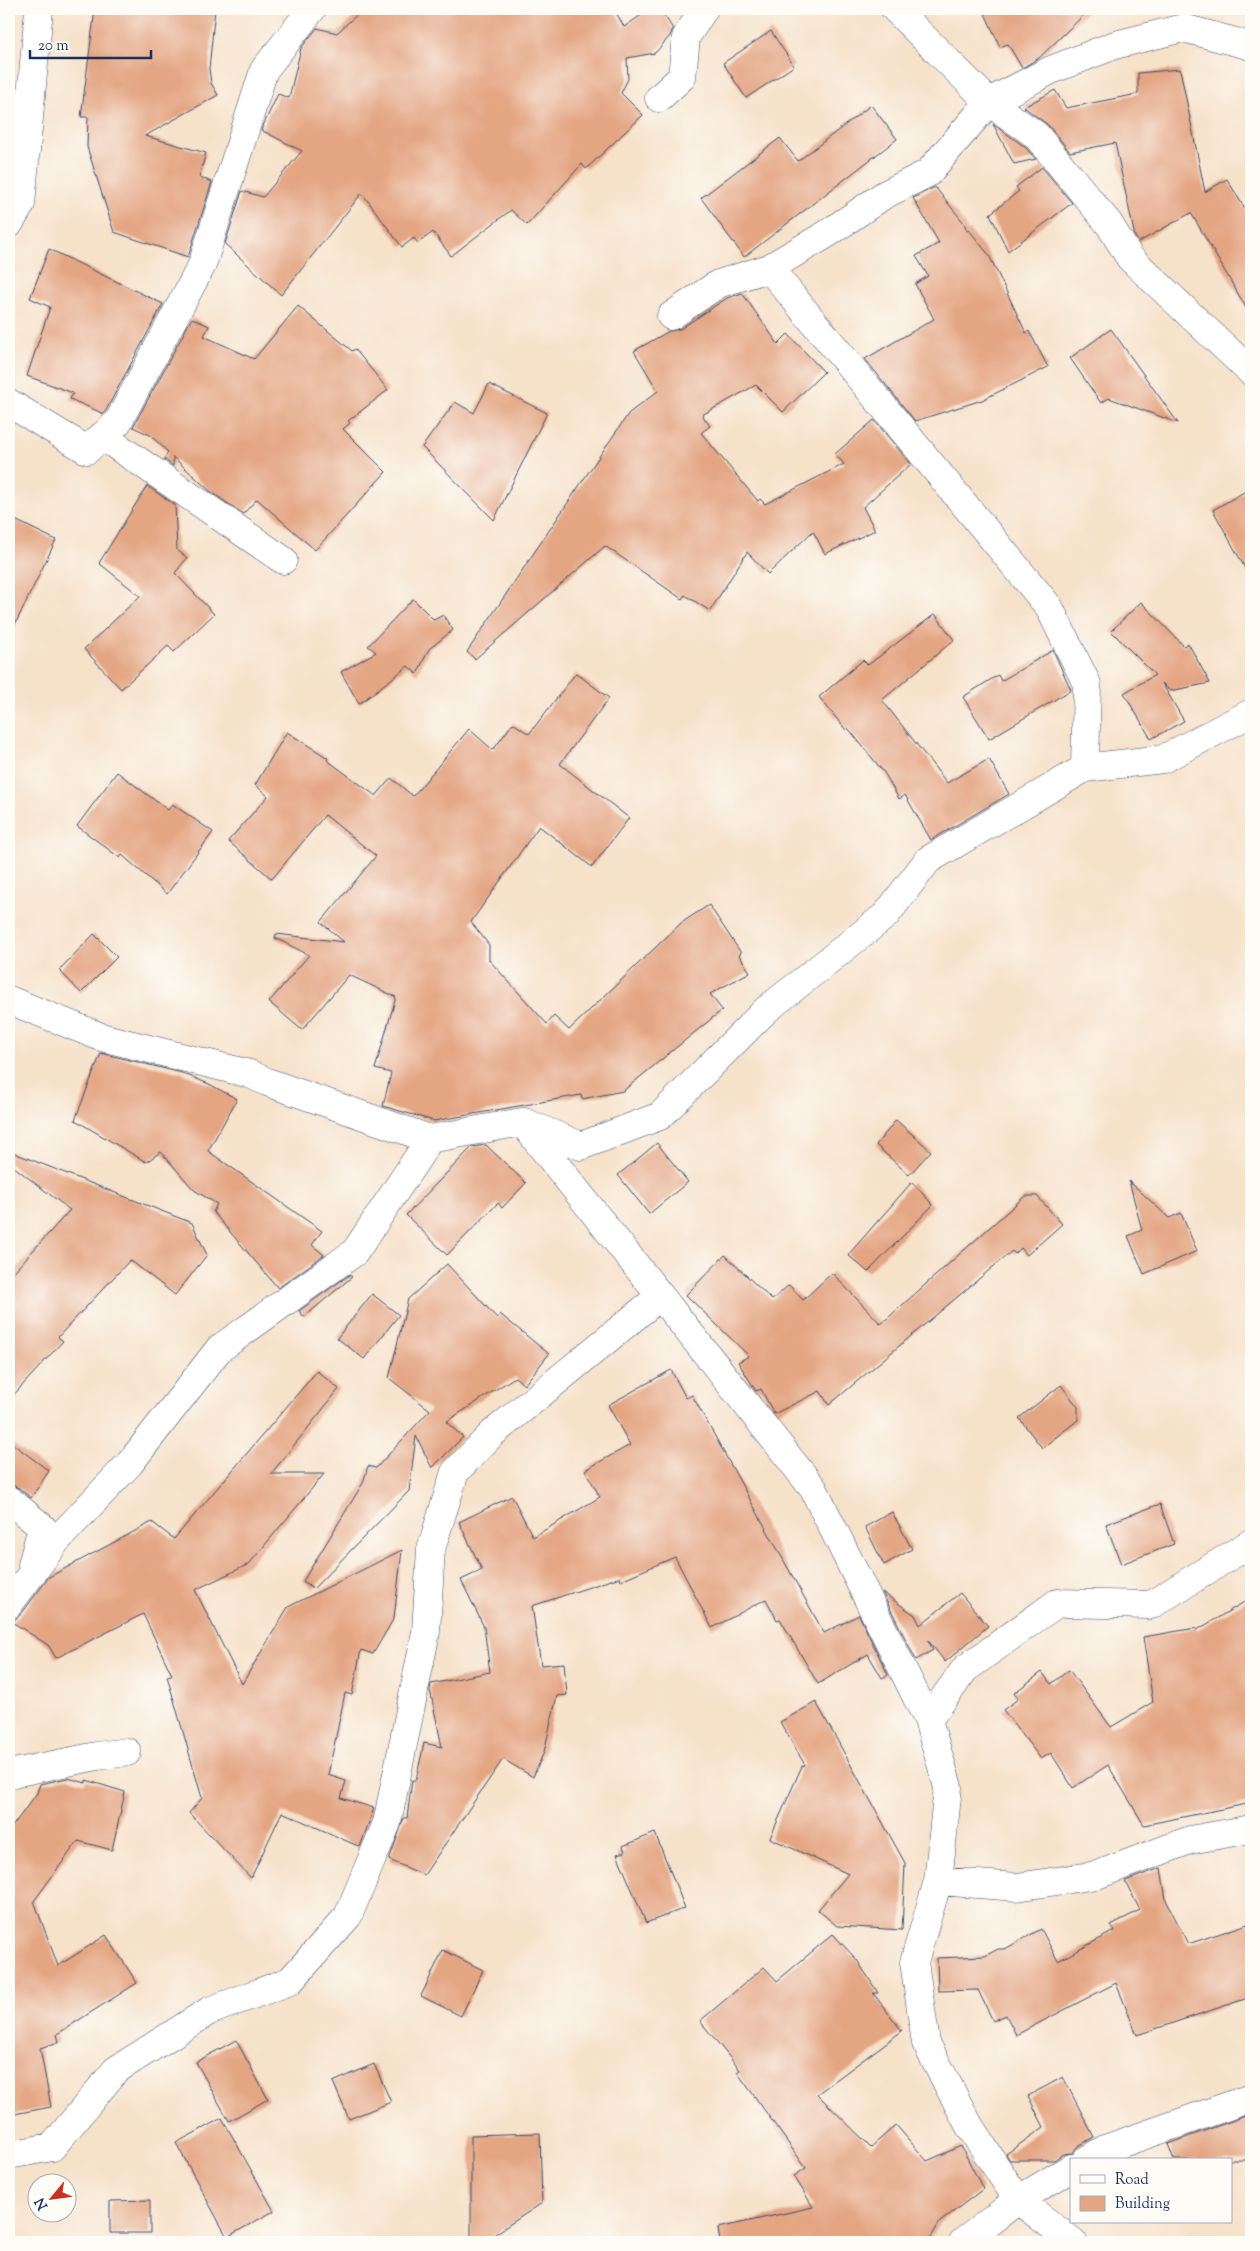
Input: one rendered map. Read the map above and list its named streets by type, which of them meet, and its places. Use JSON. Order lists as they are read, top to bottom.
{
  "legend": ["Road", "Building"],
  "scale_bar": "20 m",
  "north": "bottom left"
}
